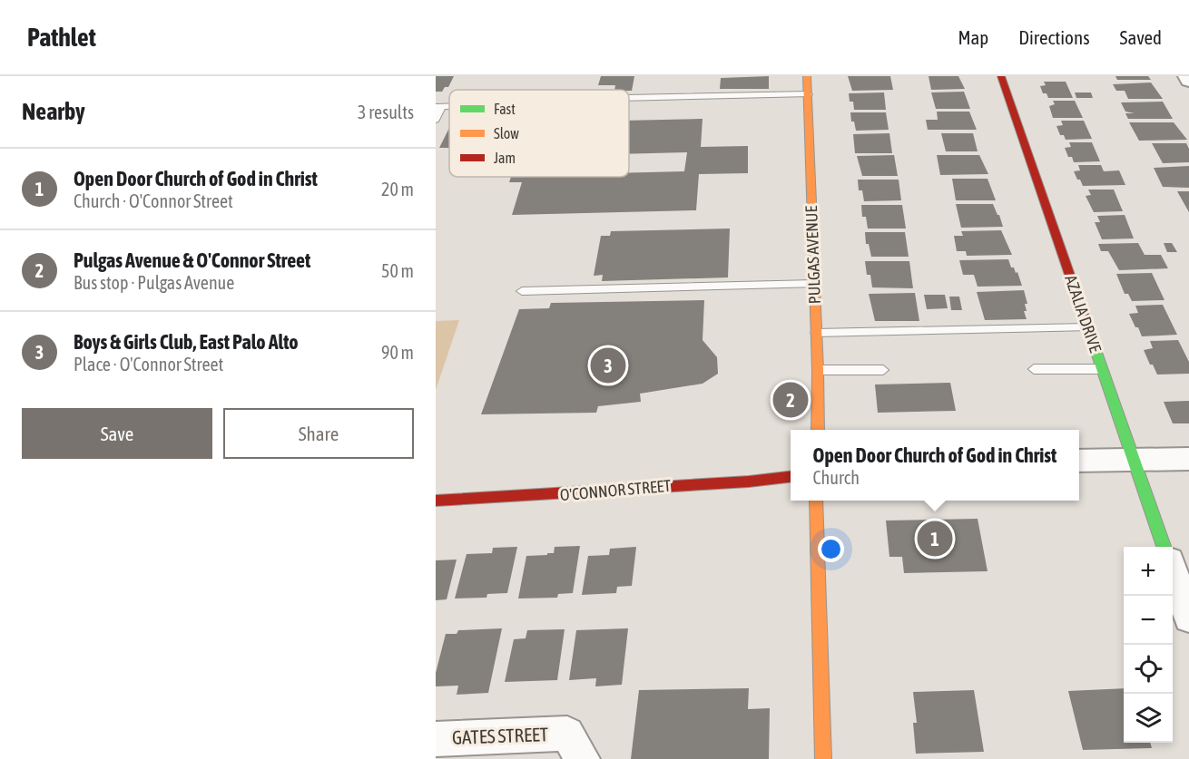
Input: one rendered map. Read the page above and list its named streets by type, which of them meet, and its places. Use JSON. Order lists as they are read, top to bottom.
{
  "streets": {
    "street": [
      "PULGAS AVENUE",
      "AZALIA DRIVE",
      "O'CONNOR STREET",
      "GATES STREET"
    ]
  },
  "legend": ["Fast", "Slow", "Jam"],
  "page": {
    "header": "Pathlet",
    "nav": ["Map", "Directions", "Saved"],
    "heading": ["Nearby", "3 results"],
    "list": [
      {
        "mark": "1",
        "name": "Open Door Church of God in Christ",
        "note": "Church · O'Connor Street",
        "value": "20 m"
      },
      {
        "mark": "2",
        "name": "Pulgas Avenue & O'Connor Street",
        "note": "Bus stop · Pulgas Avenue",
        "value": "50 m"
      },
      {
        "mark": "3",
        "name": "Boys & Girls Club, East Palo Alto",
        "note": "Place · O'Connor Street",
        "value": "90 m"
      }
    ],
    "pins": ["3", "2", "1"],
    "buttons": ["Save", "Share"],
    "popup": ["Open Door Church of God in Christ", "Church"],
    "map_buttons": ["+", "−"]
  }
}
